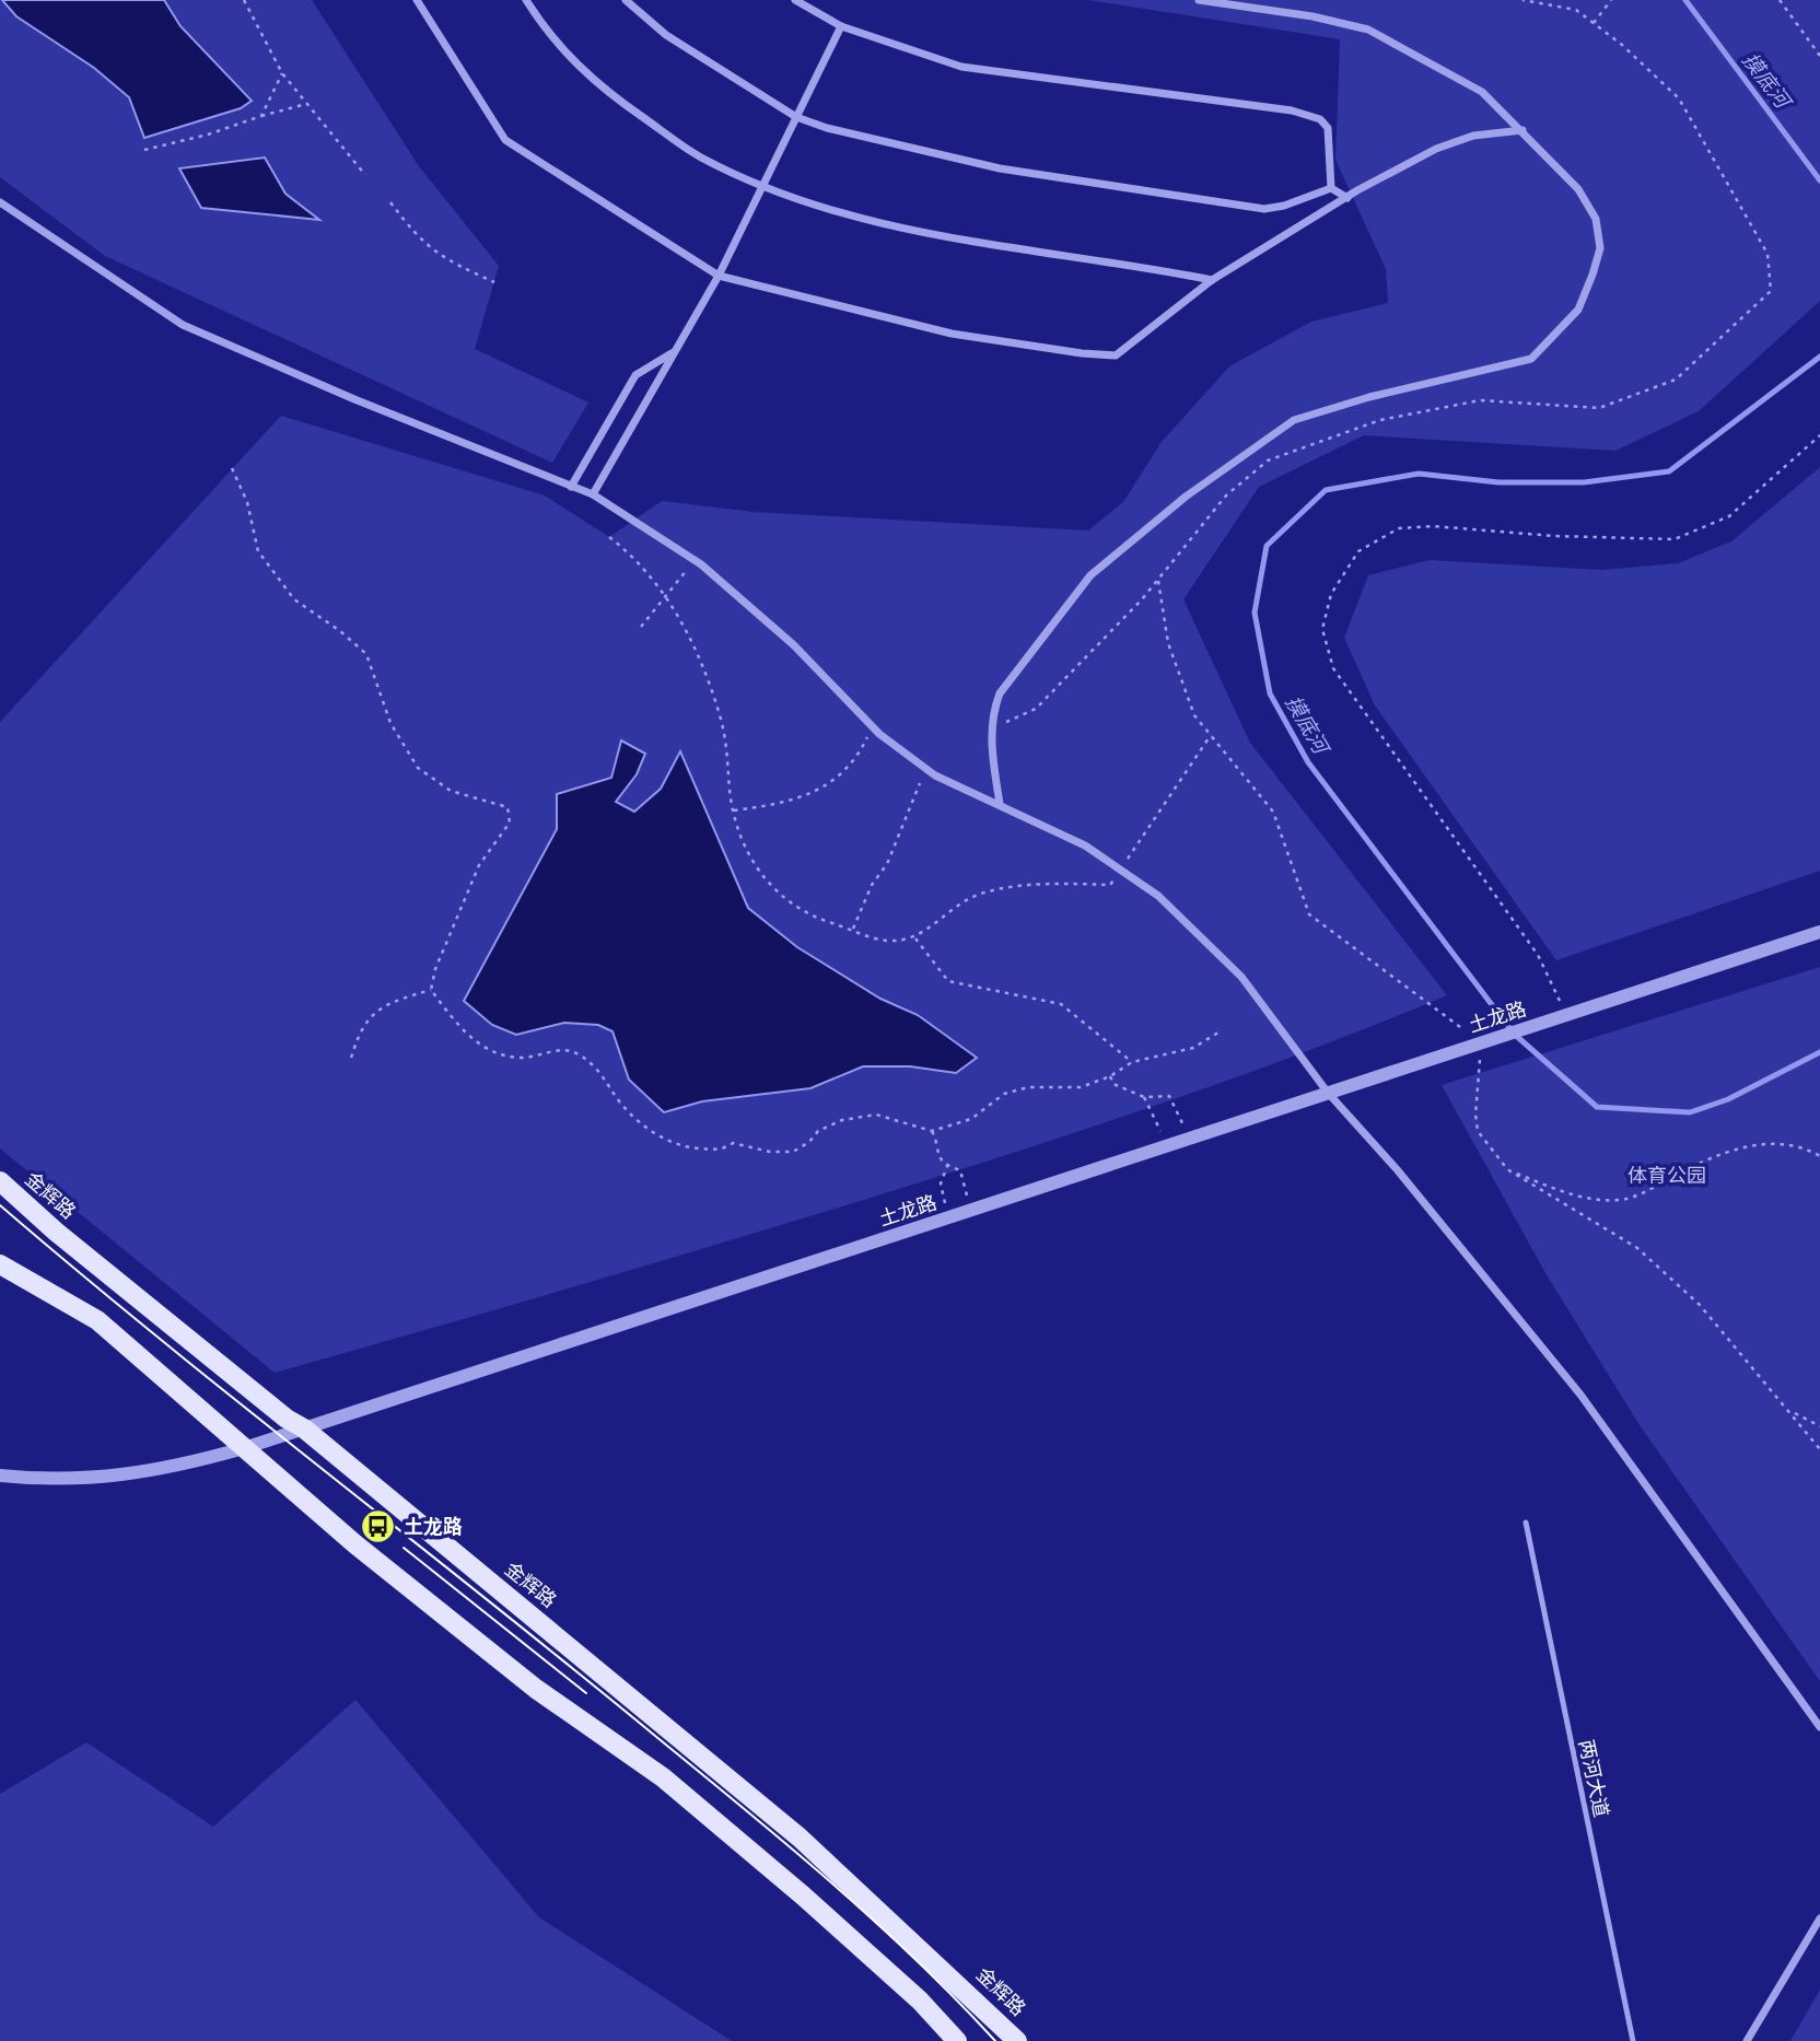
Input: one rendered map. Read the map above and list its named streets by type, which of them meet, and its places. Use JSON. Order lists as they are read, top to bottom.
{
  "streets": {
    "main road": ["金辉路"],
    "street": ["土龙路"],
    "lane": ["两河大道"]
  },
  "crossings": [
    ["土龙路", "金辉路"]
  ],
  "water": ["摸底河"],
  "parks": ["体育公园"],
  "places": {
    "bus stop": ["土龙路"]
  }
}
